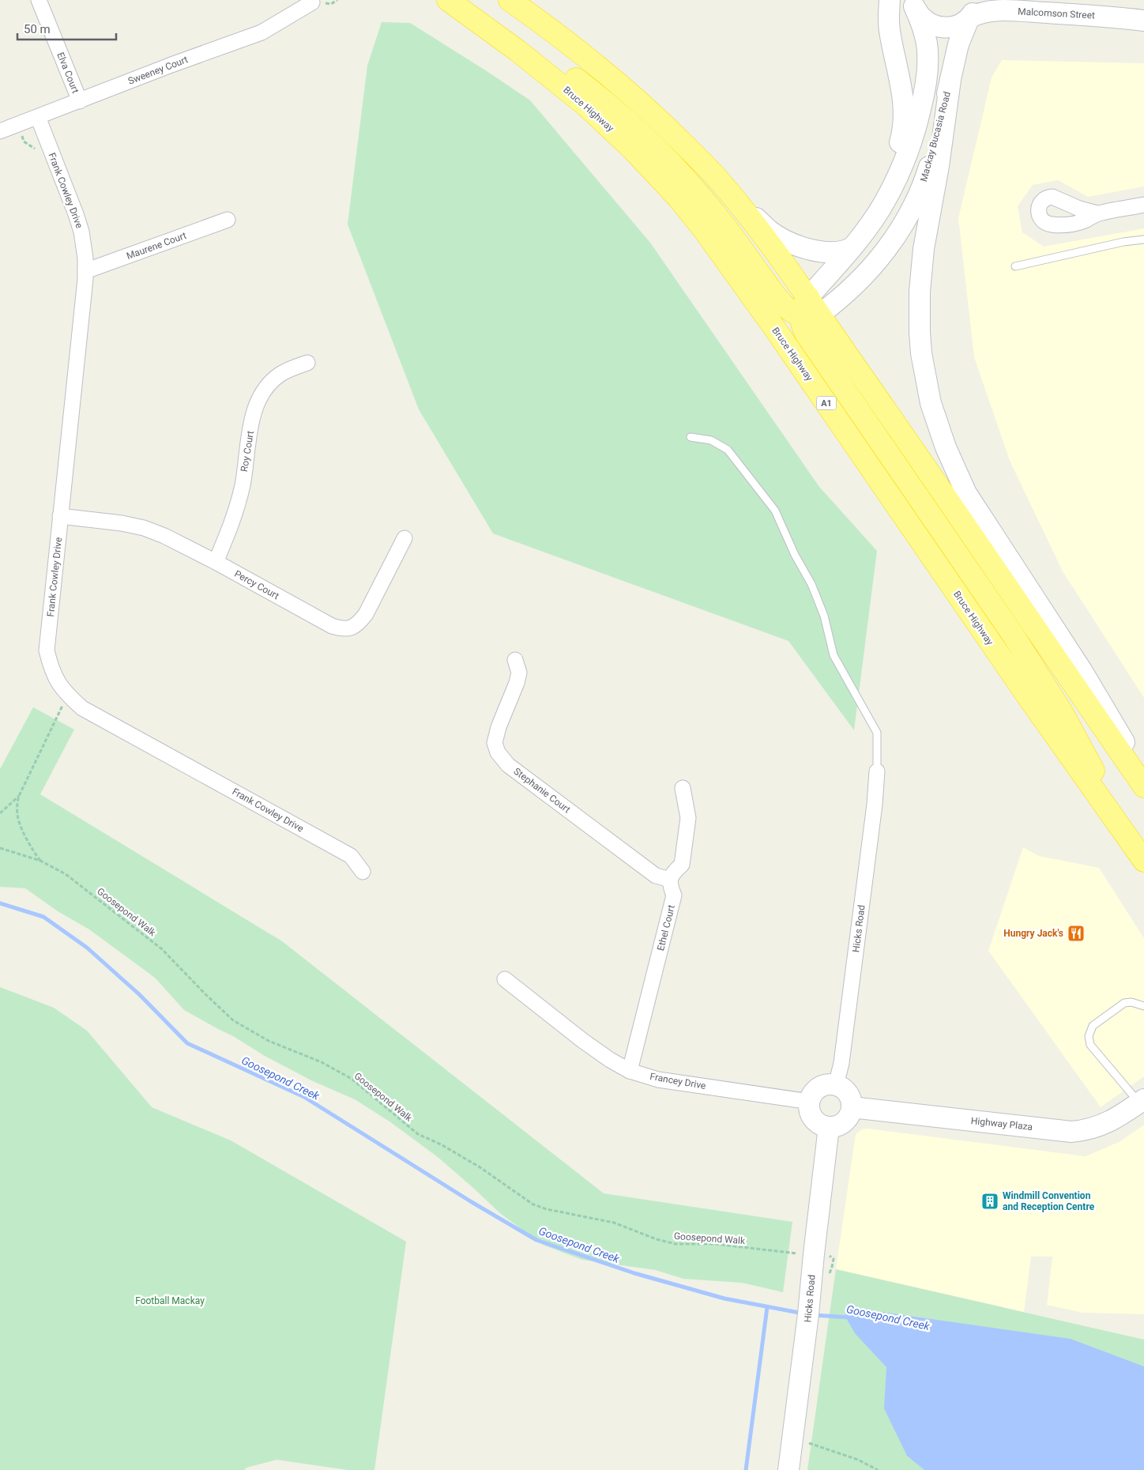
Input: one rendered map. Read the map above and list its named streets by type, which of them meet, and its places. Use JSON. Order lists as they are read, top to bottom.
{
  "streets": {
    "highway": ["Bruce Highway", "A1"],
    "main road": [
      "Malcomson Street",
      "Mackay Bucasia Road",
      "Hicks Road",
      "Highway Plaza"
    ],
    "street": [
      "Sweeney Court",
      "Elva Court",
      "Frank Cowley Drive",
      "Maurene Court",
      "Roy Court",
      "Percy Court",
      "Stephanie Court",
      "Ethel Court",
      "Francey Drive"
    ],
    "path": ["Goosepond Walk"]
  },
  "crossings": [
    ["Malcomson Street", "Mackay Bucasia Road"],
    ["Sweeney Court", "Elva Court"],
    ["Sweeney Court", "Frank Cowley Drive"],
    ["Frank Cowley Drive", "Maurene Court"],
    ["Frank Cowley Drive", "Percy Court"],
    ["Roy Court", "Percy Court"],
    ["Stephanie Court", "Ethel Court"],
    ["Ethel Court", "Francey Drive"],
    ["Hicks Road", "Francey Drive"],
    ["Hicks Road", "Highway Plaza"],
    ["Francey Drive", "Highway Plaza"]
  ],
  "water": ["Goosepond Creek"],
  "parks": ["Football Mackay"],
  "places": {
    "restaurant": ["Hungry Jack's"],
    "building": ["Windmill Convention and Reception Centre"]
  },
  "scale_bar": "50 m"
}
